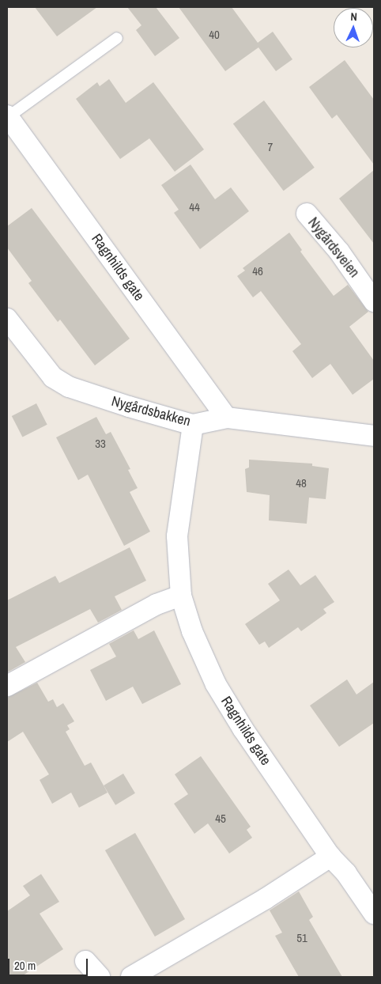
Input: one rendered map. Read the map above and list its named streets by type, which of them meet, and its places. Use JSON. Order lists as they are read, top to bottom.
{
  "streets": {
    "street": ["Nygårdsveien", "Ragnhilds gate", "Nygårdsbakken"]
  },
  "crossings": [
    ["Ragnhilds gate", "Nygårdsbakken"]
  ],
  "house_numbers": [
    "40",
    "7",
    "44",
    "46",
    "33",
    "48",
    "45",
    "51"
  ],
  "scale_bar": "20 m",
  "north": "top"
}
